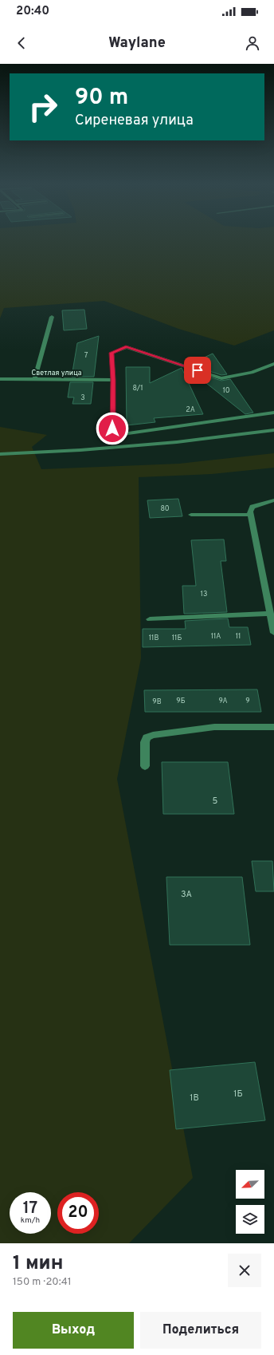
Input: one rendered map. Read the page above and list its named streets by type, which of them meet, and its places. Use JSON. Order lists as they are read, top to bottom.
{
  "streets": {
    "street": ["Светлая улица"]
  },
  "house_numbers": [
    "7",
    "8/1",
    "10",
    "3",
    "2А",
    "80",
    "13",
    "11А",
    "11",
    "11В",
    "11Б",
    "9Б",
    "9А",
    "9",
    "9В",
    "5",
    "3А",
    "1Б",
    "1В"
  ],
  "north": "bottom left",
  "page": {
    "status": "20:40",
    "header": "Waylane",
    "turn": ["90 m", "Сиреневая улица"],
    "speed": "17 km/h",
    "limit": "20",
    "heading": ["1 мин", "150 m · 20:41"],
    "buttons": ["Выход", "Поделиться"]
  }
}
